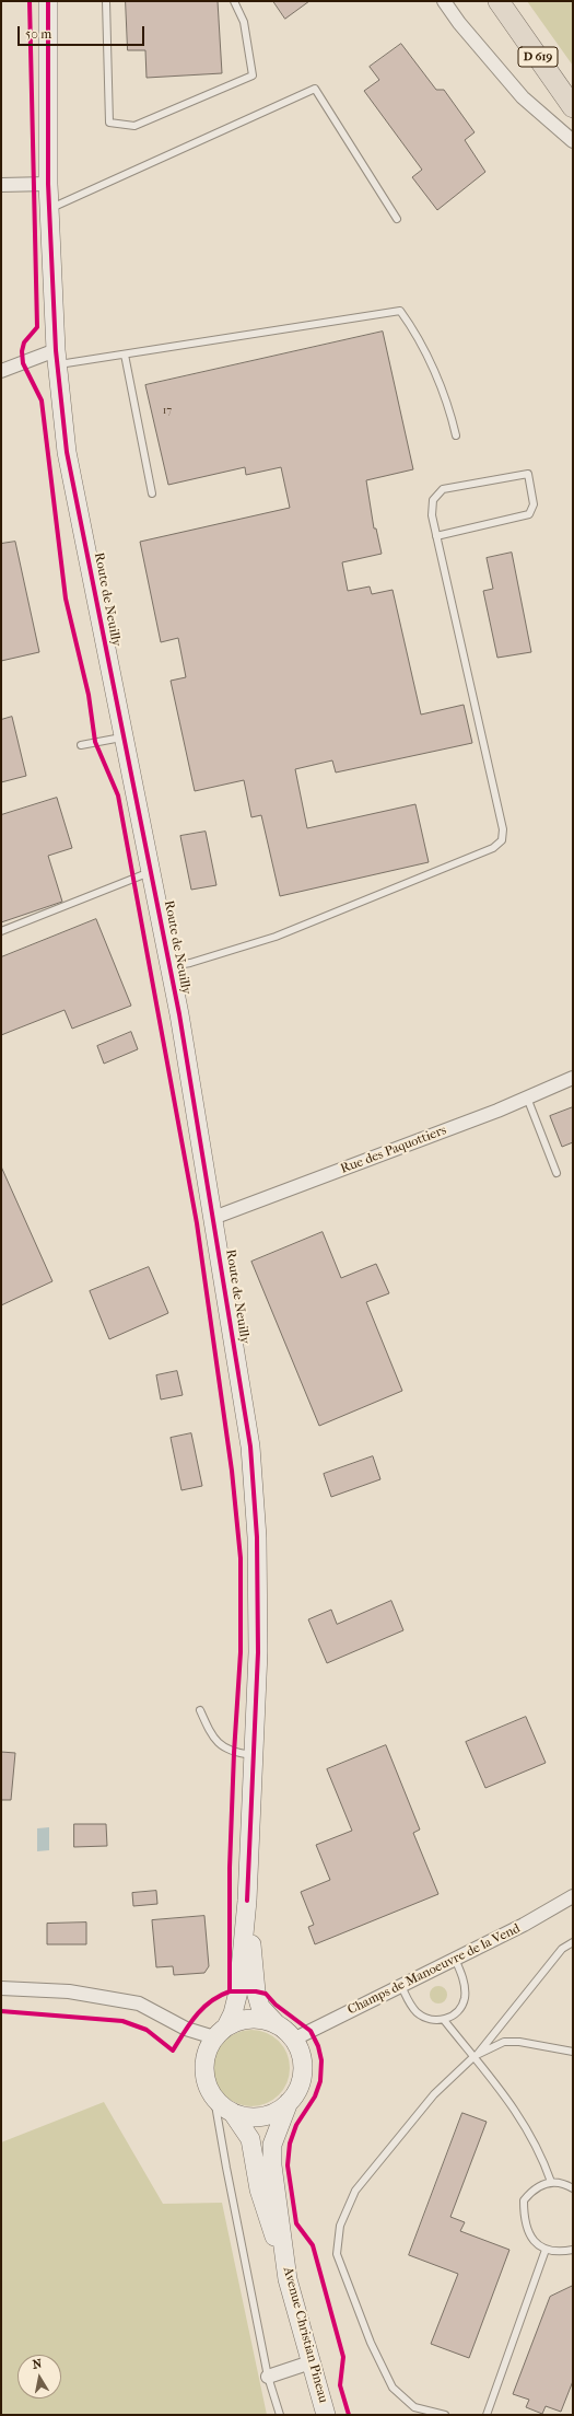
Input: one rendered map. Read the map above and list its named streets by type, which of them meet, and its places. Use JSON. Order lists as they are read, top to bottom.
{
  "streets": {
    "main road": ["D 619", "Route de Neuilly", "Avenue Christian Pineau"],
    "street": ["Rue des Paquottiers", "Champs de Manoeuvre de la Vend"]
  },
  "crossings": [
    ["Route de Neuilly", "Rue des Paquottiers"],
    ["Route de Neuilly", "Champs de Manoeuvre de la Vend"],
    ["Route de Neuilly", "Avenue Christian Pineau"],
    ["Champs de Manoeuvre de la Vend", "Avenue Christian Pineau"]
  ],
  "house_numbers": ["17"],
  "scale_bar": "50 m",
  "north": "top"
}
